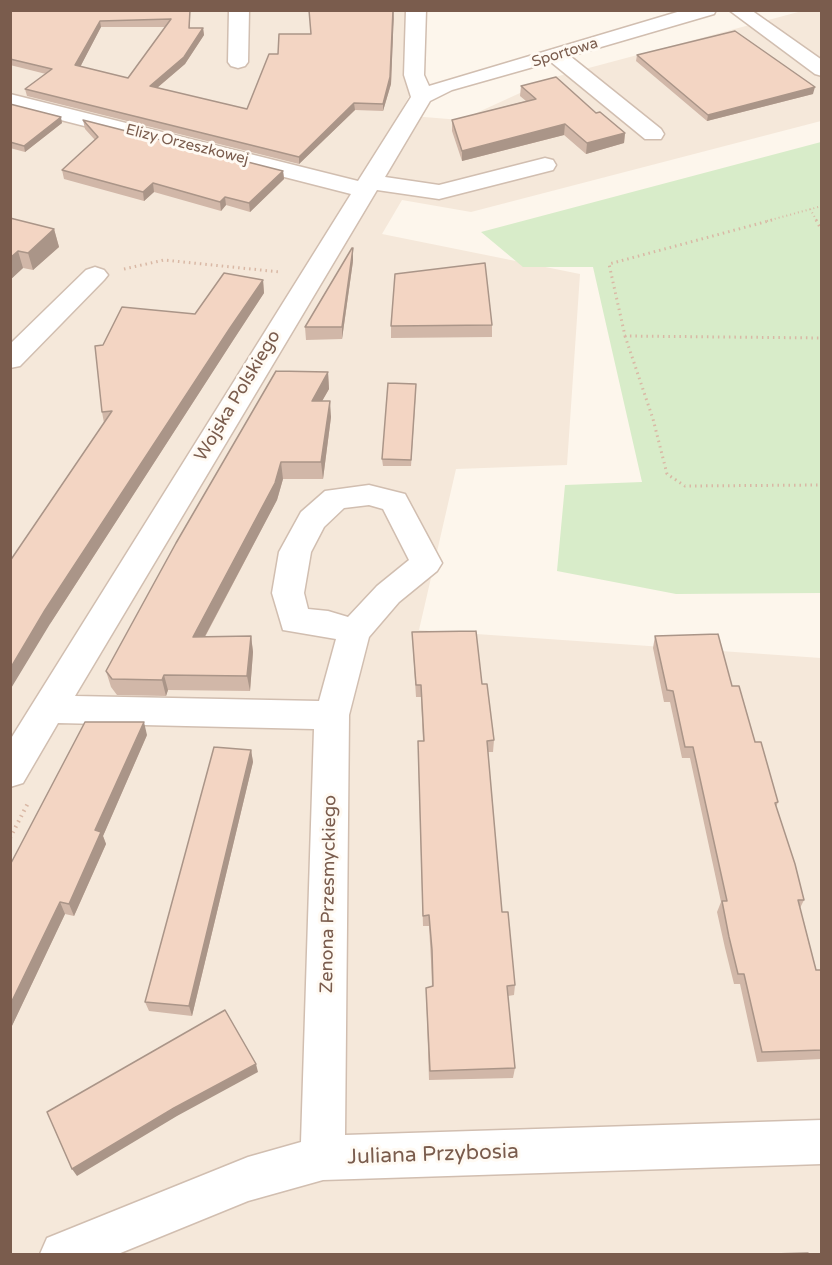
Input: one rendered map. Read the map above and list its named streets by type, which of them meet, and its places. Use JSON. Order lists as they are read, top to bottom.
{
  "streets": {
    "street": [
      "Sportowa",
      "Elizy Orzeszkowej",
      "Wojska Polskiego",
      "Zenona Przesmyckiego",
      "Juliana Przybosia"
    ]
  },
  "crossings": [
    ["Sportowa", "Wojska Polskiego"],
    ["Elizy Orzeszkowej", "Wojska Polskiego"],
    ["Zenona Przesmyckiego", "Juliana Przybosia"]
  ]
}
